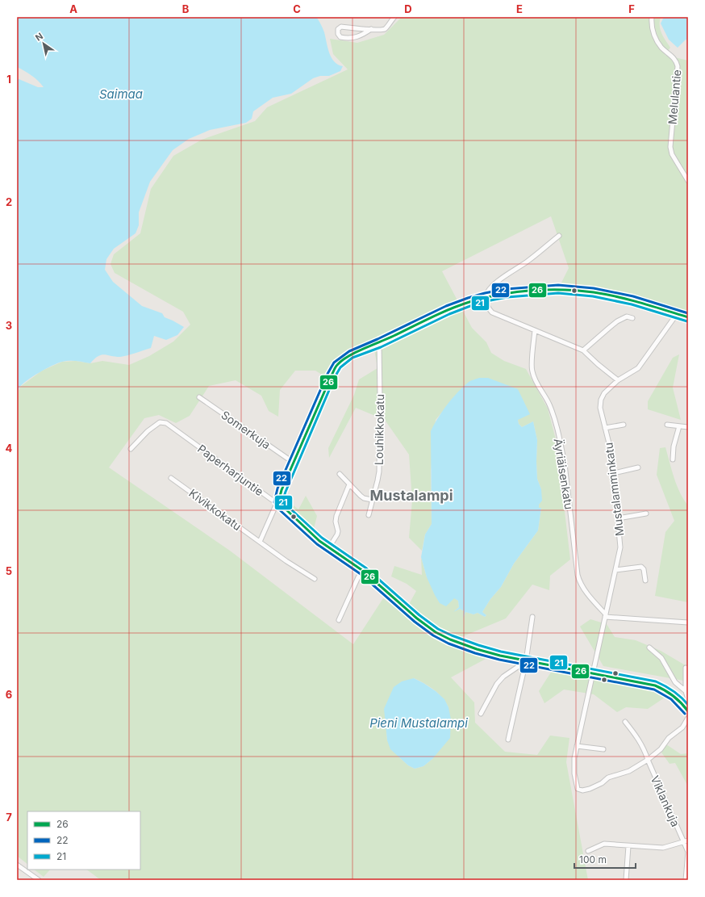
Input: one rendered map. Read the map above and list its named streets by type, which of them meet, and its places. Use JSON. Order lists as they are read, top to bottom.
{
  "streets": {
    "street": [
      "Melulantie",
      "Somerkuja",
      "Louhikkokatu",
      "Paperharjuntie",
      "Äyriäisenkatu",
      "Mustalamminkatu",
      "Kivikkokatu",
      "Viklankuja"
    ]
  },
  "crossings": [
    ["Paperharjuntie", "Mustalamminkatu"],
    ["Äyriäisenkatu", "Mustalamminkatu"],
    ["Mustalamminkatu", "Viklankuja"]
  ],
  "districts": ["Mustalampi"],
  "water": ["Saimaa", "Pieni Mustalampi"],
  "lines": ["transit line 22", "transit line 26", "transit line 21"],
  "legend": ["26", "22", "21"],
  "scale_bar": "100 m",
  "north": "top left",
  "grid": {
    "columns": [
      "A",
      "B",
      "C",
      "D",
      "E",
      "F"
    ],
    "rows": [
      "1",
      "2",
      "3",
      "4",
      "5",
      "6",
      "7"
    ]
  }
}
